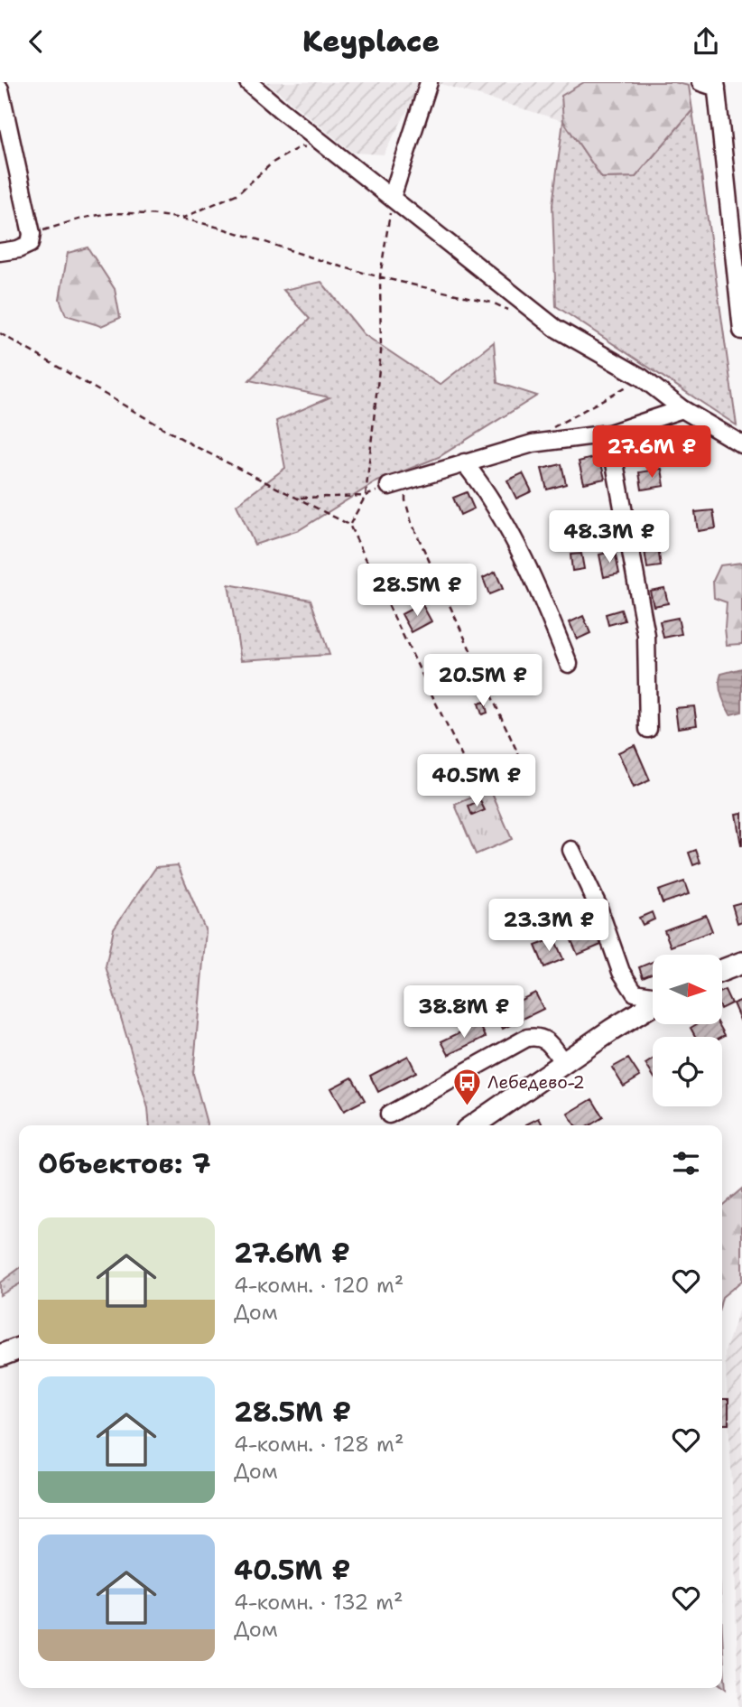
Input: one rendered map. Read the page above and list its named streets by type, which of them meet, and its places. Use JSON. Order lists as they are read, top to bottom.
{
  "places": {
    "bus stop": ["Лебедево-2"]
  },
  "north": "right",
  "page": {
    "header": "Keyplace",
    "price": [
      "27.6M ₽",
      "48.3M ₽",
      "28.5M ₽",
      "20.5M ₽",
      "40.5M ₽",
      "23.3M ₽",
      "38.8M ₽"
    ],
    "heading": "Объектов: 7",
    "list": [
      {
        "name": "27.6M ₽",
        "note": "4-комн. · 120 m² · Дом"
      },
      {
        "name": "28.5M ₽",
        "note": "4-комн. · 128 m² · Дом"
      },
      {
        "name": "40.5M ₽",
        "note": "4-комн. · 132 m² · Дом"
      }
    ]
  }
}
